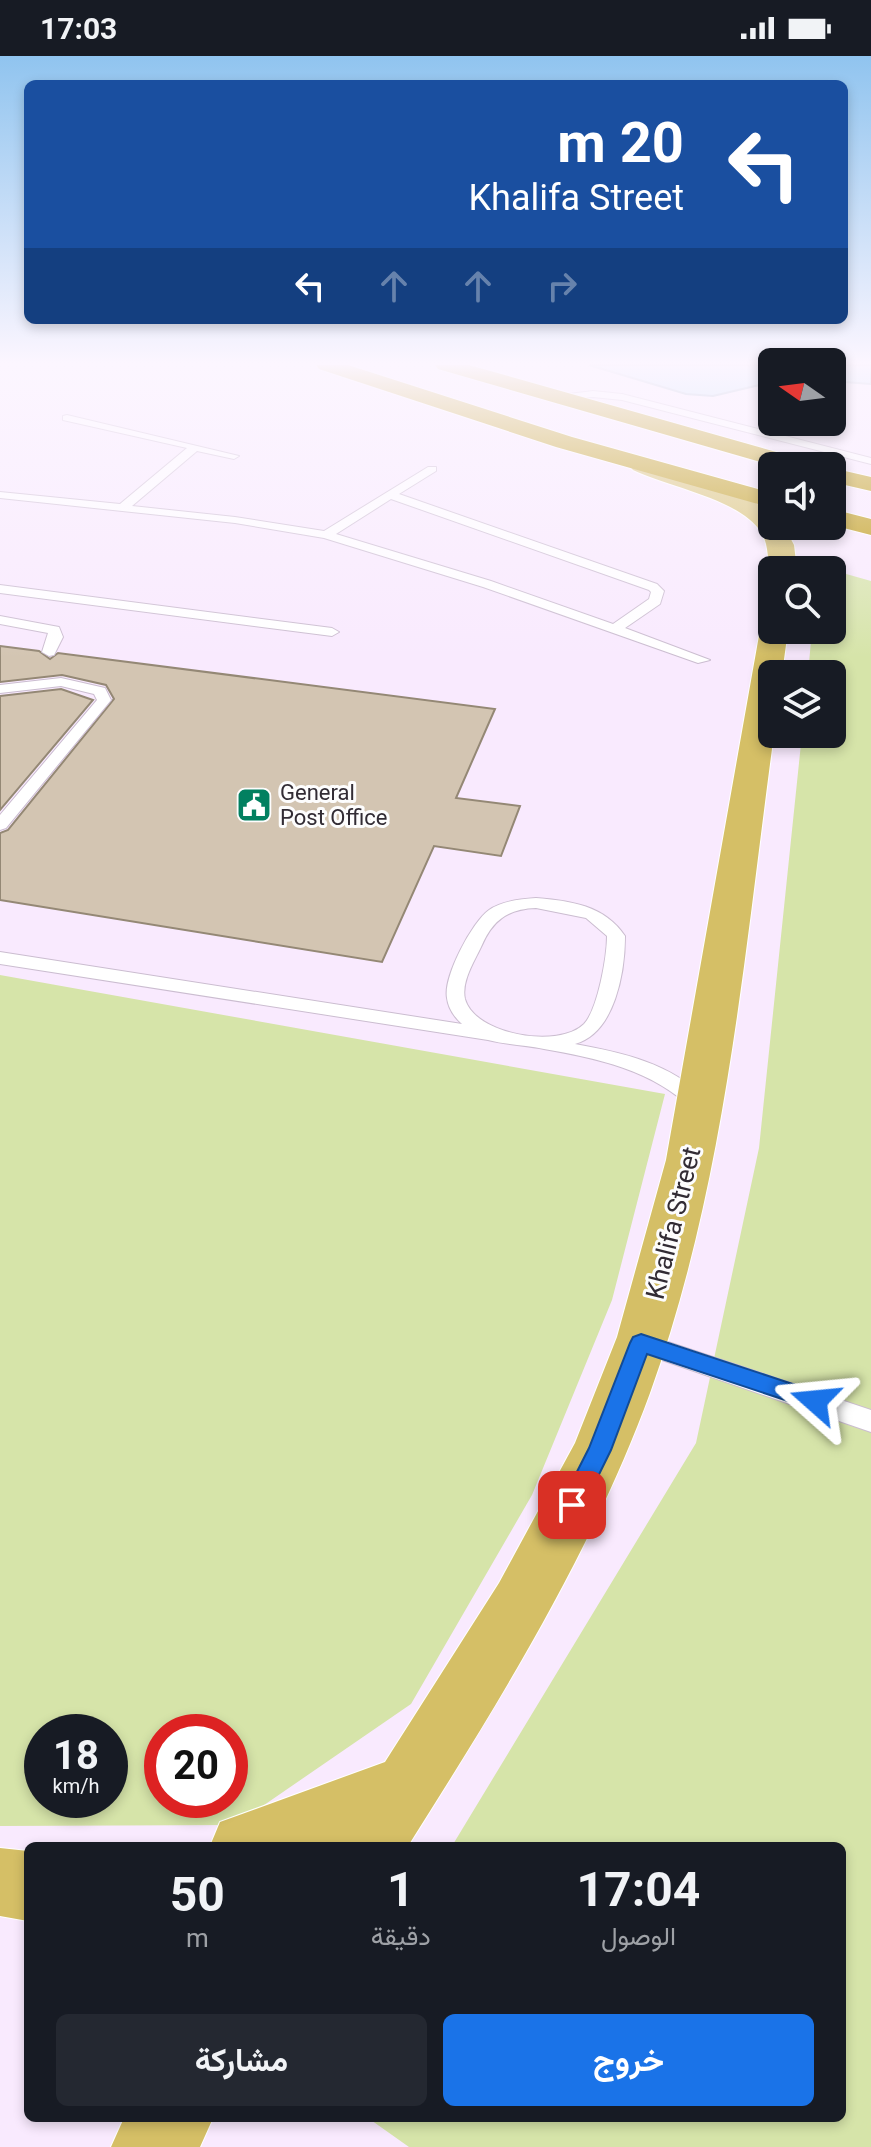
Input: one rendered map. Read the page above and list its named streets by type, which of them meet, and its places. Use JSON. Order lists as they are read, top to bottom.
{
  "streets": {
    "main road": ["Khalifa Street"]
  },
  "places": {
    "public building": ["General Post Office"]
  },
  "north": "left",
  "page": {
    "status": "17:03",
    "turn": ["20 m", "Khalifa Street"],
    "speed": "18 km/h",
    "limit": "20",
    "eta": [
      "17:04",
      "الوصول",
      "1",
      "دقيقة",
      "50",
      "m"
    ],
    "buttons": ["خروج", "مشاركة"]
  }
}
